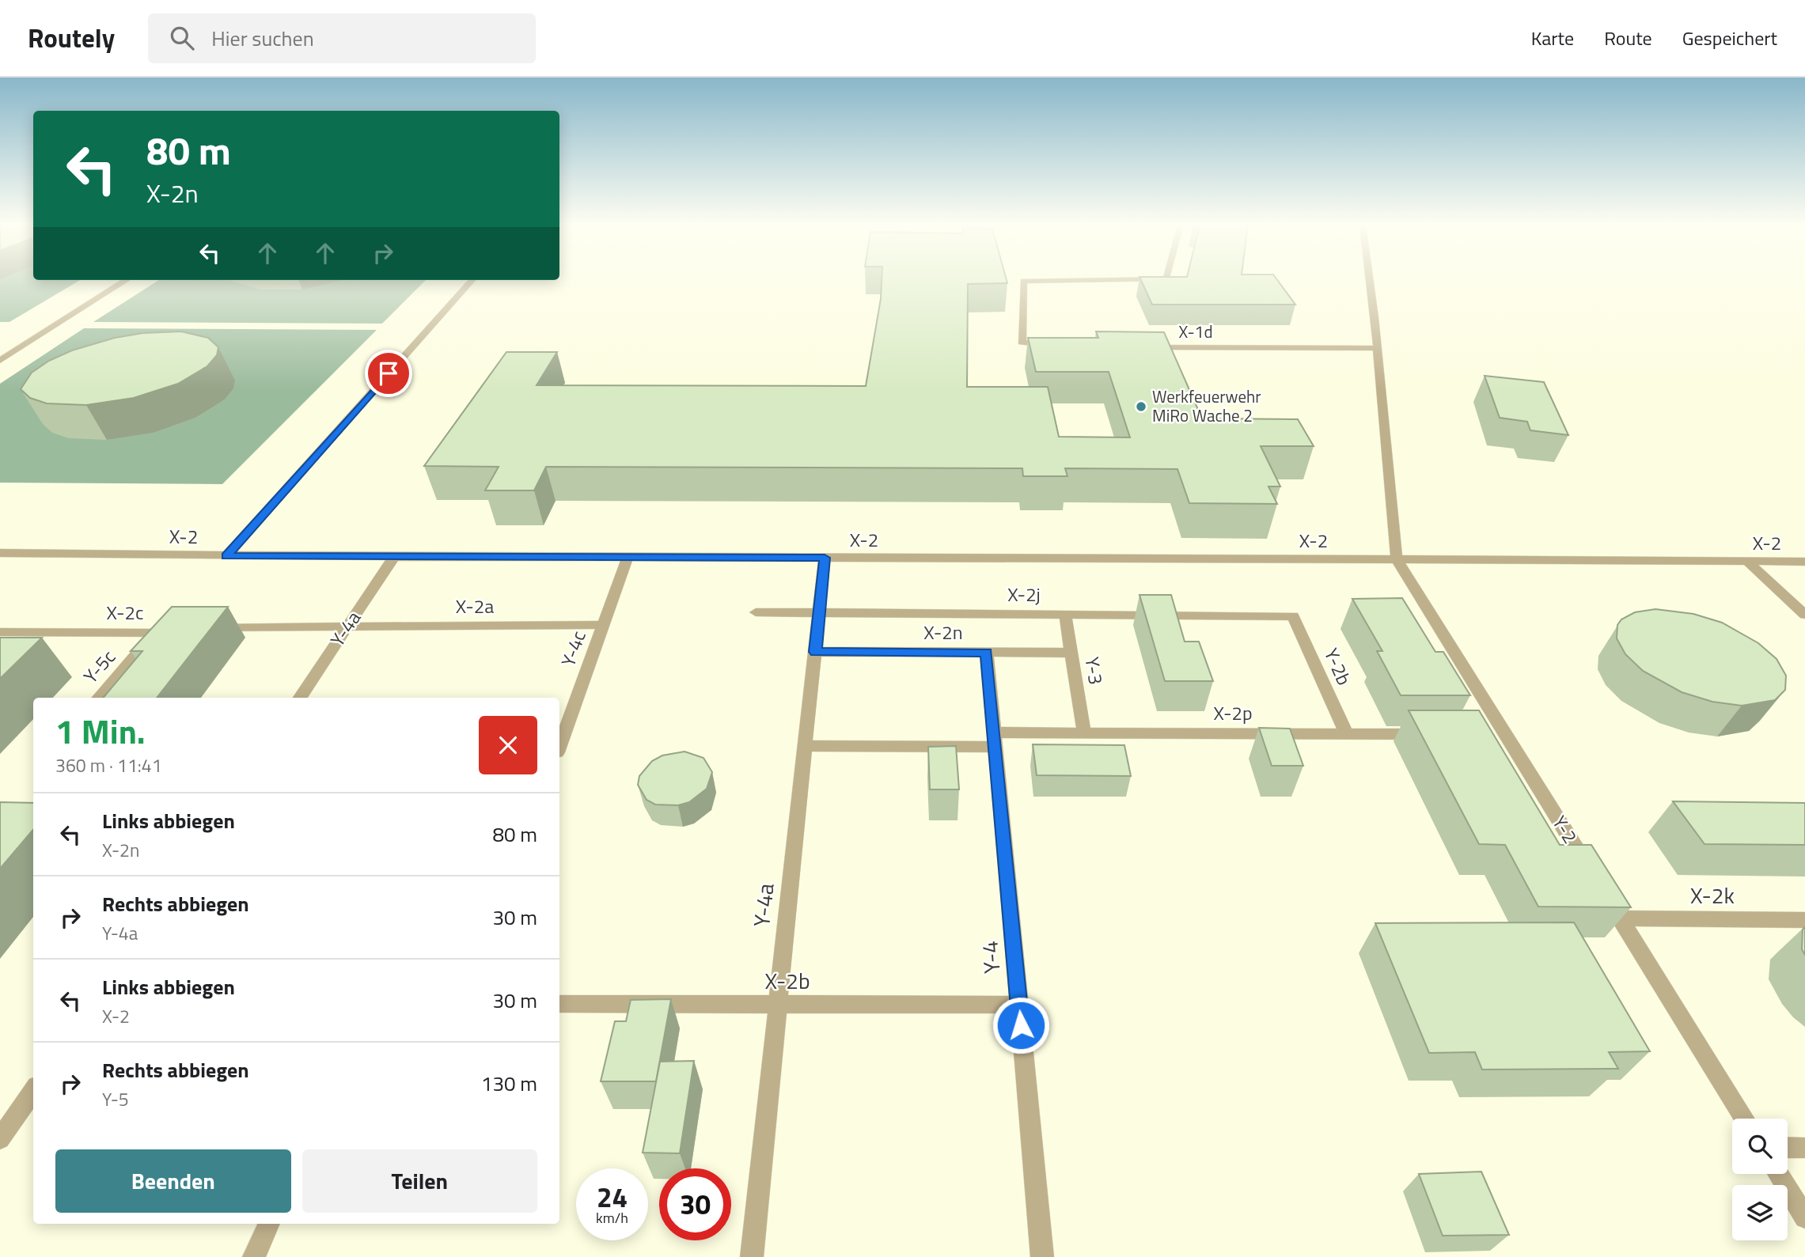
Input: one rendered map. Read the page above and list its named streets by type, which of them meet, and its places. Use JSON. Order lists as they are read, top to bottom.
{
  "streets": {
    "street": [
      "X-1d",
      "X-2",
      "X-2j",
      "X-2a",
      "X-2c",
      "Y-4a",
      "X-2n",
      "Y-4c",
      "Y-5c",
      "Y-2b",
      "Y-3",
      "X-2p",
      "Y-2",
      "X-2k",
      "Y-4",
      "X-2b"
    ]
  },
  "crossings": [
    ["X-2", "Y-4a"],
    ["X-2", "Y-4c"],
    ["X-2", "Y-2"],
    ["X-2j", "Y-4a"],
    ["X-2j", "Y-2b"],
    ["X-2j", "Y-3"],
    ["X-2a", "Y-4a"],
    ["X-2a", "Y-4c"],
    ["X-2c", "Y-5c"],
    ["Y-4a", "X-2n"],
    ["Y-4a", "X-2p"],
    ["Y-4a", "X-2b"],
    ["X-2n", "Y-3"],
    ["X-2n", "Y-4"],
    ["Y-2b", "X-2p"],
    ["Y-3", "X-2p"],
    ["X-2p", "Y-4"],
    ["Y-4", "X-2b"]
  ],
  "places": ["Werkfeuerwehr MiRo Wache 2"],
  "page": {
    "header": "Routely",
    "search": "Hier suchen",
    "nav": ["Karte", "Route", "Gespeichert"],
    "turn": ["80 m", "X-2n"],
    "heading": ["1 Min.", "360 m · 11:41"],
    "list": [
      {
        "name": "Links abbiegen",
        "note": "X-2n",
        "value": "80 m"
      },
      {
        "name": "Rechts abbiegen",
        "note": "Y-4a",
        "value": "30 m"
      },
      {
        "name": "Links abbiegen",
        "note": "X-2",
        "value": "30 m"
      },
      {
        "name": "Rechts abbiegen",
        "note": "Y-5",
        "value": "130 m"
      }
    ],
    "buttons": ["Beenden", "Teilen"],
    "speed": "24 km/h",
    "limit": "30"
  }
}
